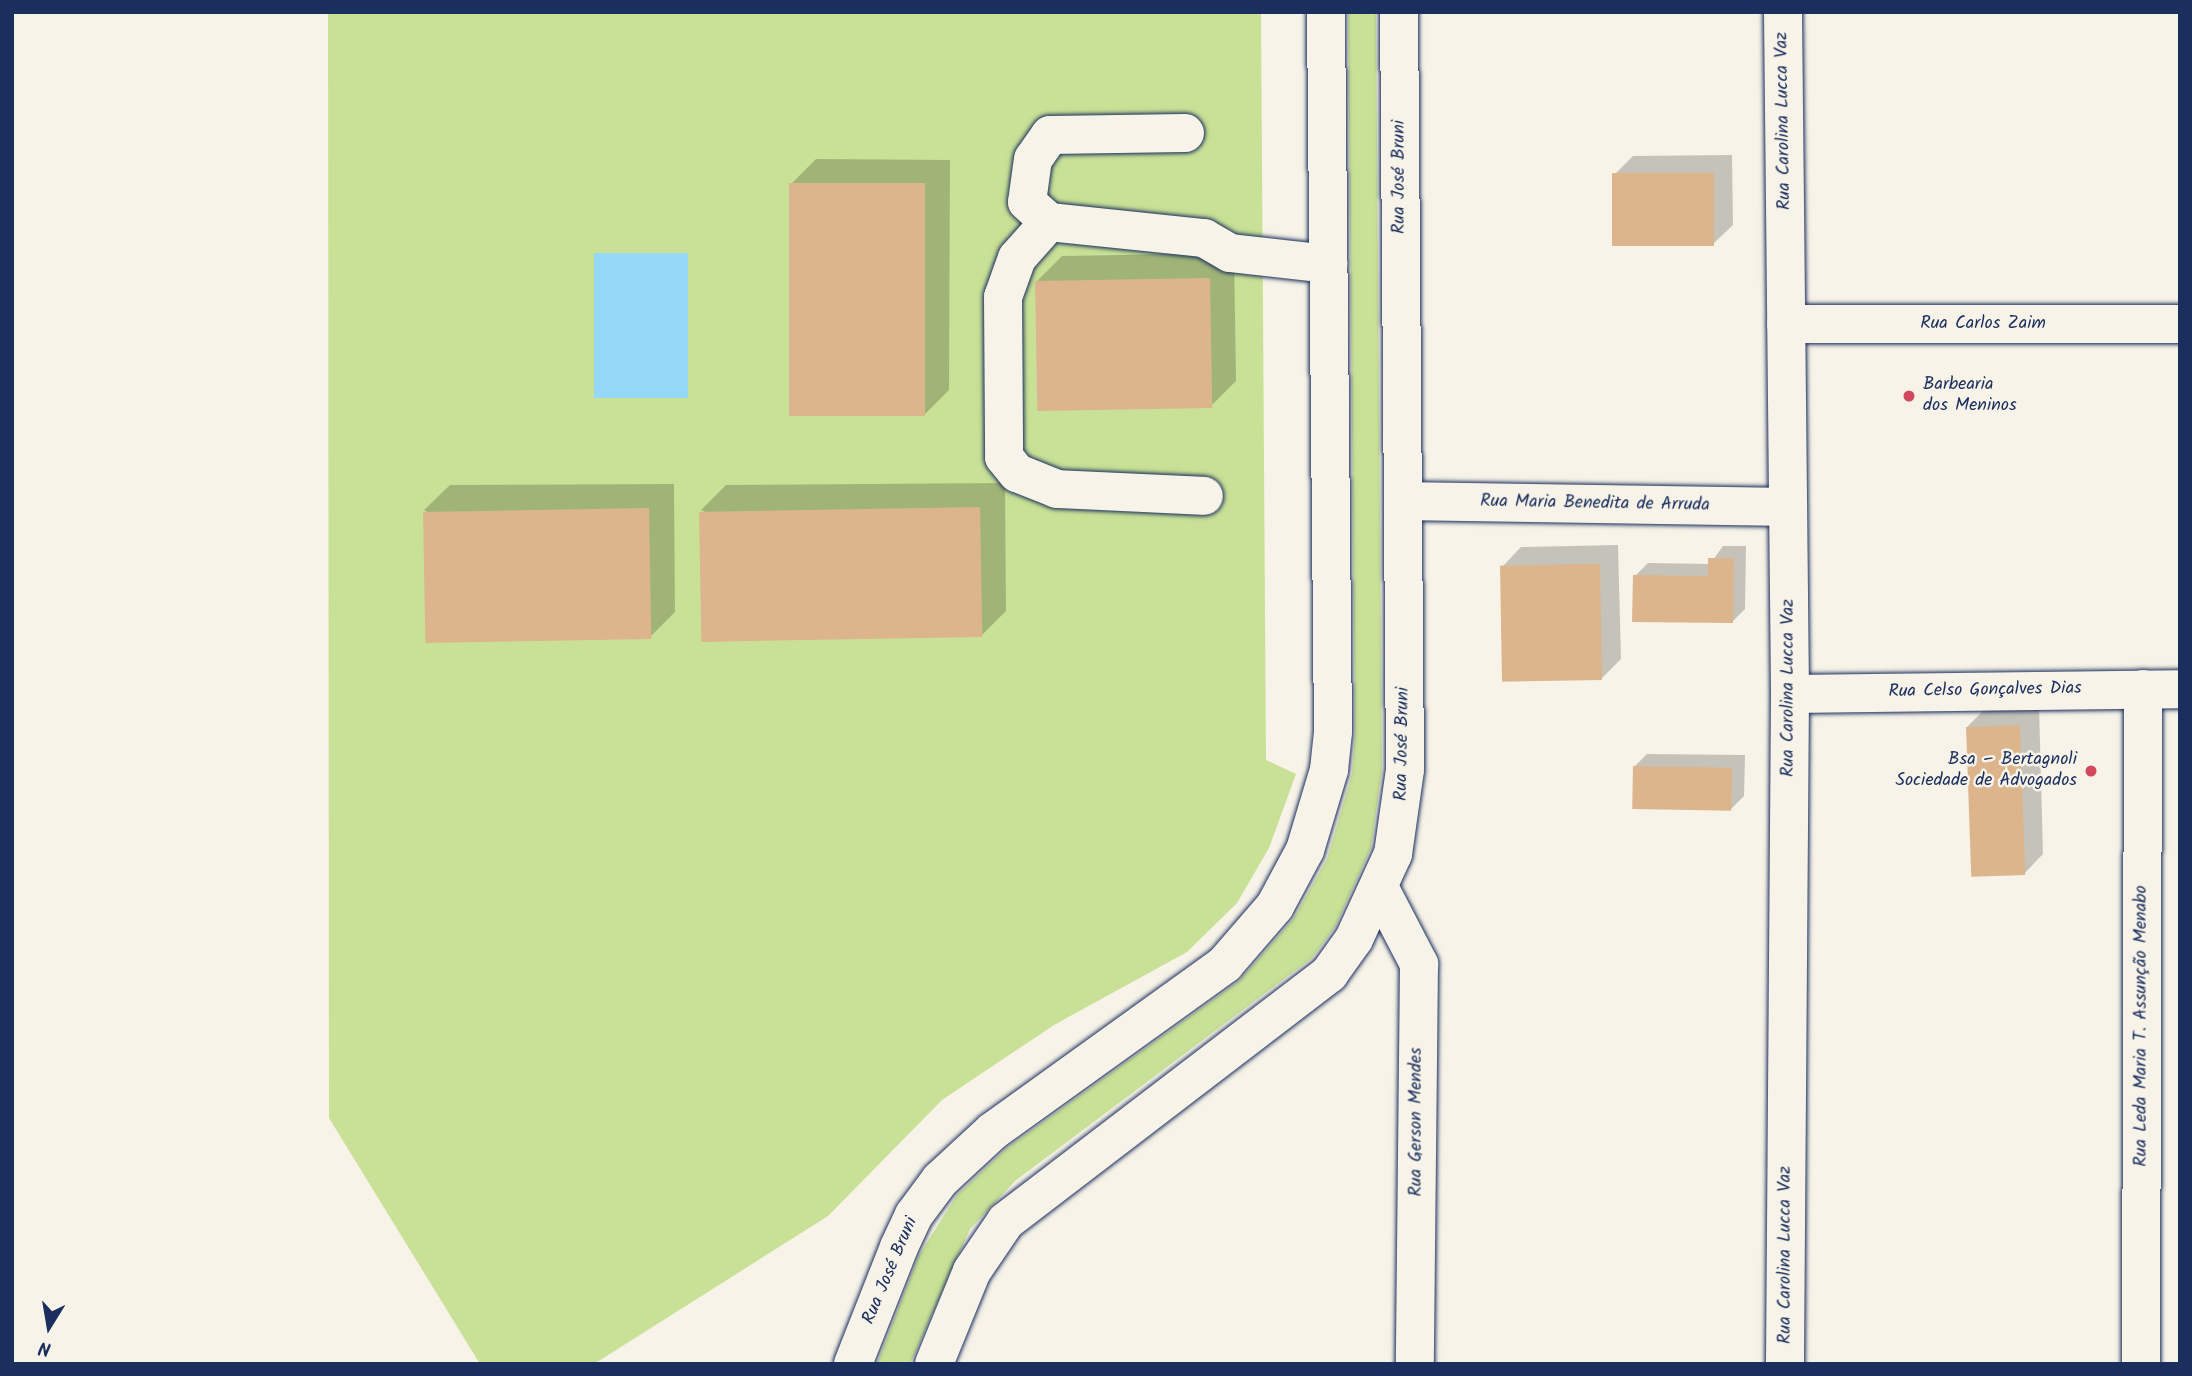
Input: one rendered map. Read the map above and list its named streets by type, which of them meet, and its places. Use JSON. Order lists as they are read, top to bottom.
{
  "streets": {
    "street": [
      "Rua Carolina Lucca Vaz",
      "Rua José Bruni",
      "Rua Carlos Zaim",
      "Rua Maria Benedita de Arruda",
      "Rua Celso Gonçalves Dias",
      "Rua Leda Maria T. Assunção Menabo",
      "Rua Gerson Mendes"
    ]
  },
  "crossings": [
    ["Rua Carolina Lucca Vaz", "Rua Carlos Zaim"],
    ["Rua Carolina Lucca Vaz", "Rua Maria Benedita de Arruda"],
    ["Rua Carolina Lucca Vaz", "Rua Celso Gonçalves Dias"],
    ["Rua José Bruni", "Rua Maria Benedita de Arruda"],
    ["Rua José Bruni", "Rua Gerson Mendes"],
    ["Rua Celso Gonçalves Dias", "Rua Leda Maria T. Assunção Menabo"]
  ],
  "places": ["Barbearia dos Meninos", "Bsa – Bertagnoli Sociedade de Advogados"],
  "north": "bottom"
}
